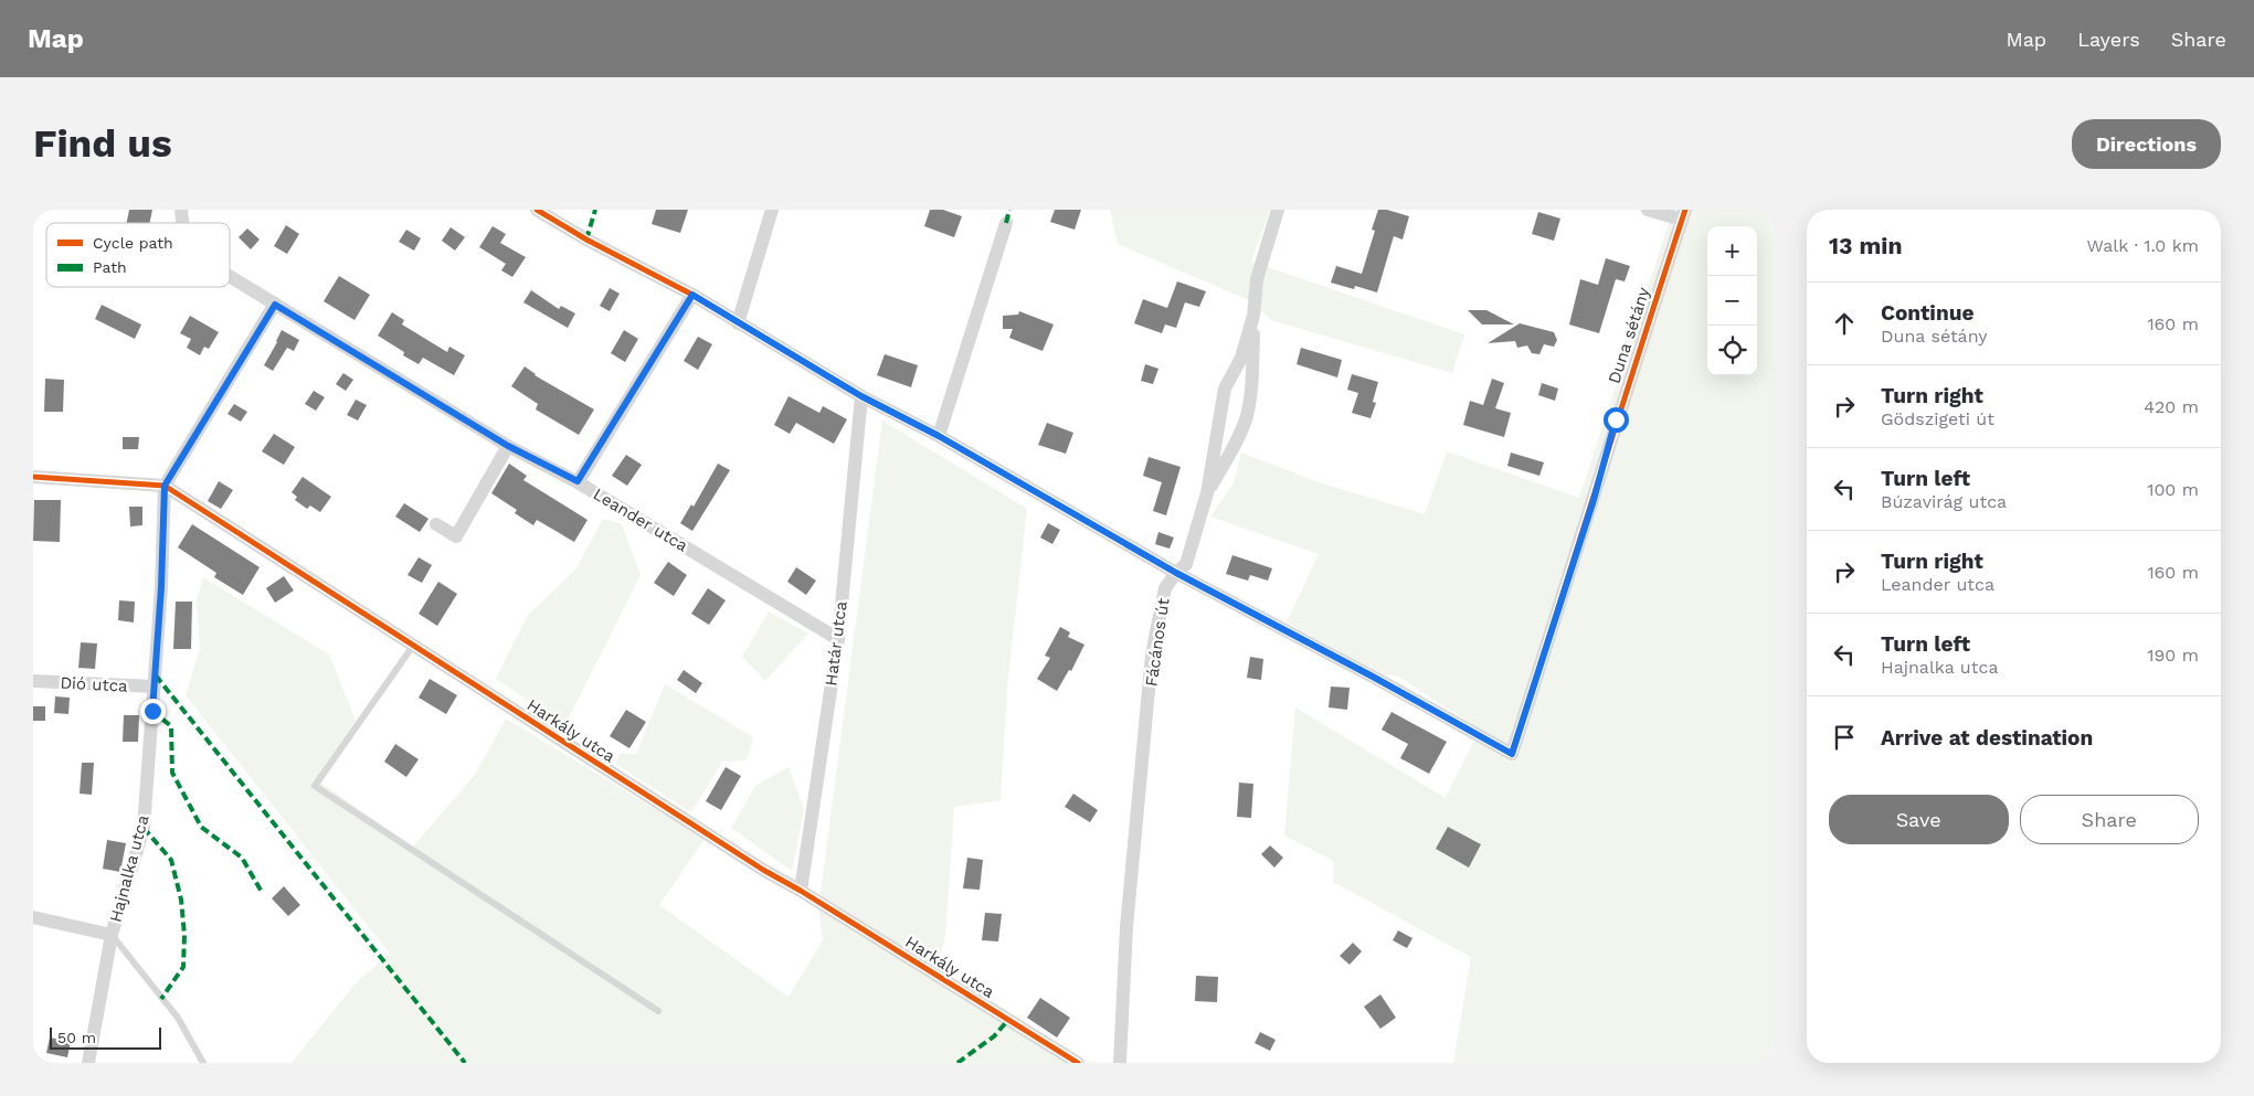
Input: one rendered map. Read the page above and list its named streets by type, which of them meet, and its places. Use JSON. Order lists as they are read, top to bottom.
{
  "streets": {
    "street": [
      "Duna sétány",
      "Leander utca",
      "Fácános út",
      "Határ utca",
      "Dió utca",
      "Harkály utca",
      "Hajnalka utca"
    ]
  },
  "crossings": [
    ["Duna sétány", "Fácános út"],
    ["Leander utca", "Határ utca"],
    ["Leander utca", "Hajnalka utca"],
    ["Határ utca", "Harkály utca"],
    ["Dió utca", "Hajnalka utca"],
    ["Harkály utca", "Hajnalka utca"]
  ],
  "legend": ["Cycle path", "Path"],
  "scale_bar": "50 m",
  "page": {
    "header": "Map",
    "nav": ["Map", "Layers", "Share"],
    "buttons": [
      "Directions",
      ["Save", "Share"]
    ],
    "title": "Find us",
    "heading": ["13 min", "Walk · 1.0 km"],
    "map_buttons": ["+", "−"],
    "list": [
      ["Continue", "Duna sétány", "160 m"],
      ["Turn right", "Gödszigeti út", "420 m"],
      ["Turn left", "Búzavirág utca", "100 m"],
      ["Turn right", "Leander utca", "160 m"],
      ["Turn left", "Hajnalka utca", "190 m"],
      "Arrive at destination"
    ],
    "scale": "50 m"
  }
}
